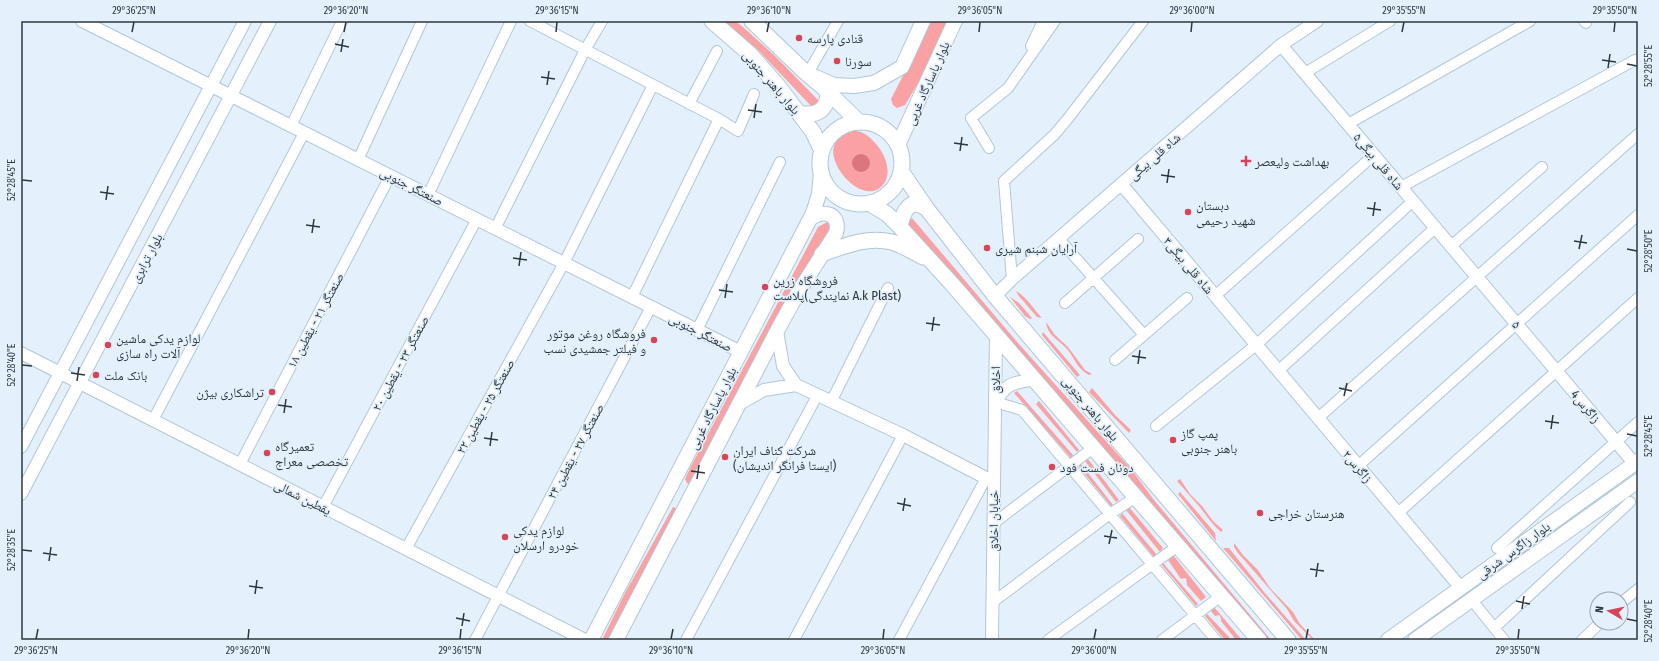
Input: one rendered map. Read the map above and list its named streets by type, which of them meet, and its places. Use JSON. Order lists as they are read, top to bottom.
{
  "streets": {
    "main road": ["بلوار باهنر جنوبی", "بلوار پاسارگاد غربی", "بلوار زاگرس شرقی"],
    "street": [
      "شاه قلی بیگی",
      "شاه قلی بیگی۵",
      "صنعتگر جنوبی",
      "بلوار ترابری",
      "شاه قلی بیگی۳",
      "صنعتگر ۲۱ - یقطین ۱۸",
      "۵",
      "صنعتگر ۲۳ - یقطین ۲۰",
      "اخلاق",
      "صنعتگر ۲۵ - یقطین ۲۲",
      "زاگرس4",
      "صنعتگر ۲۷ - یقطین ۲۴",
      "زاگرس۲",
      "یقطین شمالی",
      "خیابان اخلاق"
    ]
  },
  "crossings": [
    ["بلوار باهنر جنوبی", "بلوار پاسارگاد غربی"],
    ["بلوار باهنر جنوبی", "شاه قلی بیگی"],
    ["بلوار باهنر جنوبی", "اخلاق"],
    ["بلوار پاسارگاد غربی", "صنعتگر جنوبی"],
    ["شاه قلی بیگی", "شاه قلی بیگی۵"],
    ["شاه قلی بیگی", "شاه قلی بیگی۳"],
    ["شاه قلی بیگی۵", "۵"],
    ["صنعتگر جنوبی", "بلوار ترابری"],
    ["صنعتگر جنوبی", "صنعتگر ۲۱ - یقطین ۱۸"],
    ["صنعتگر جنوبی", "صنعتگر ۲۳ - یقطین ۲۰"],
    ["صنعتگر جنوبی", "صنعتگر ۲۵ - یقطین ۲۲"],
    ["صنعتگر جنوبی", "صنعتگر ۲۷ - یقطین ۲۴"],
    ["بلوار ترابری", "یقطین شمالی"],
    ["شاه قلی بیگی۳", "زاگرس۲"],
    ["صنعتگر ۲۱ - یقطین ۱۸", "یقطین شمالی"],
    ["۵", "زاگرس4"],
    ["صنعتگر ۲۳ - یقطین ۲۰", "یقطین شمالی"],
    ["اخلاق", "خیابان اخلاق"],
    ["صنعتگر ۲۵ - یقطین ۲۲", "یقطین شمالی"],
    ["زاگرس4", "بلوار زاگرس شرقی"],
    ["صنعتگر ۲۷ - یقطین ۲۴", "یقطین شمالی"],
    ["زاگرس۲", "بلوار زاگرس شرقی"]
  ],
  "places": {
    "other": [
      "قنادی پارسه",
      "سورنا",
      "دبستان شهید رحیمی",
      "آرایان شبنم شیری",
      "فروشگاه زرین پلاست(نمایندگی A.k Plast)",
      "فروشگاه روغن موتور و فیلتر جمشیدی نسب",
      "لوازم یدکی ماشین آلات راه سازی",
      "بانک ملت",
      "تراشکاری بیژن",
      "پمپ گاز باهنر جنوبی",
      "تعمیرگاه تخصصی معراج",
      "شرکت کناف ایران (ایستا فرانگر اندیشان)",
      "دونان فست فود",
      "هنرستان خراجی",
      "لوازم یدکی خودرو ارسلان"
    ],
    "health": ["بهداشت ولیعصر"]
  },
  "north": "left",
  "coordinates": [
    "29°36'25\"N",
    "29°36'20\"N",
    "29°36'15\"N",
    "29°36'10\"N",
    "29°36'05\"N",
    "29°36'00\"N",
    "29°35'55\"N",
    "29°35'50\"N",
    "52°28'55\"E",
    "52°28'45\"E",
    "52°28'50\"E",
    "52°28'40\"E",
    "52°28'35\"E"
  ]
}
